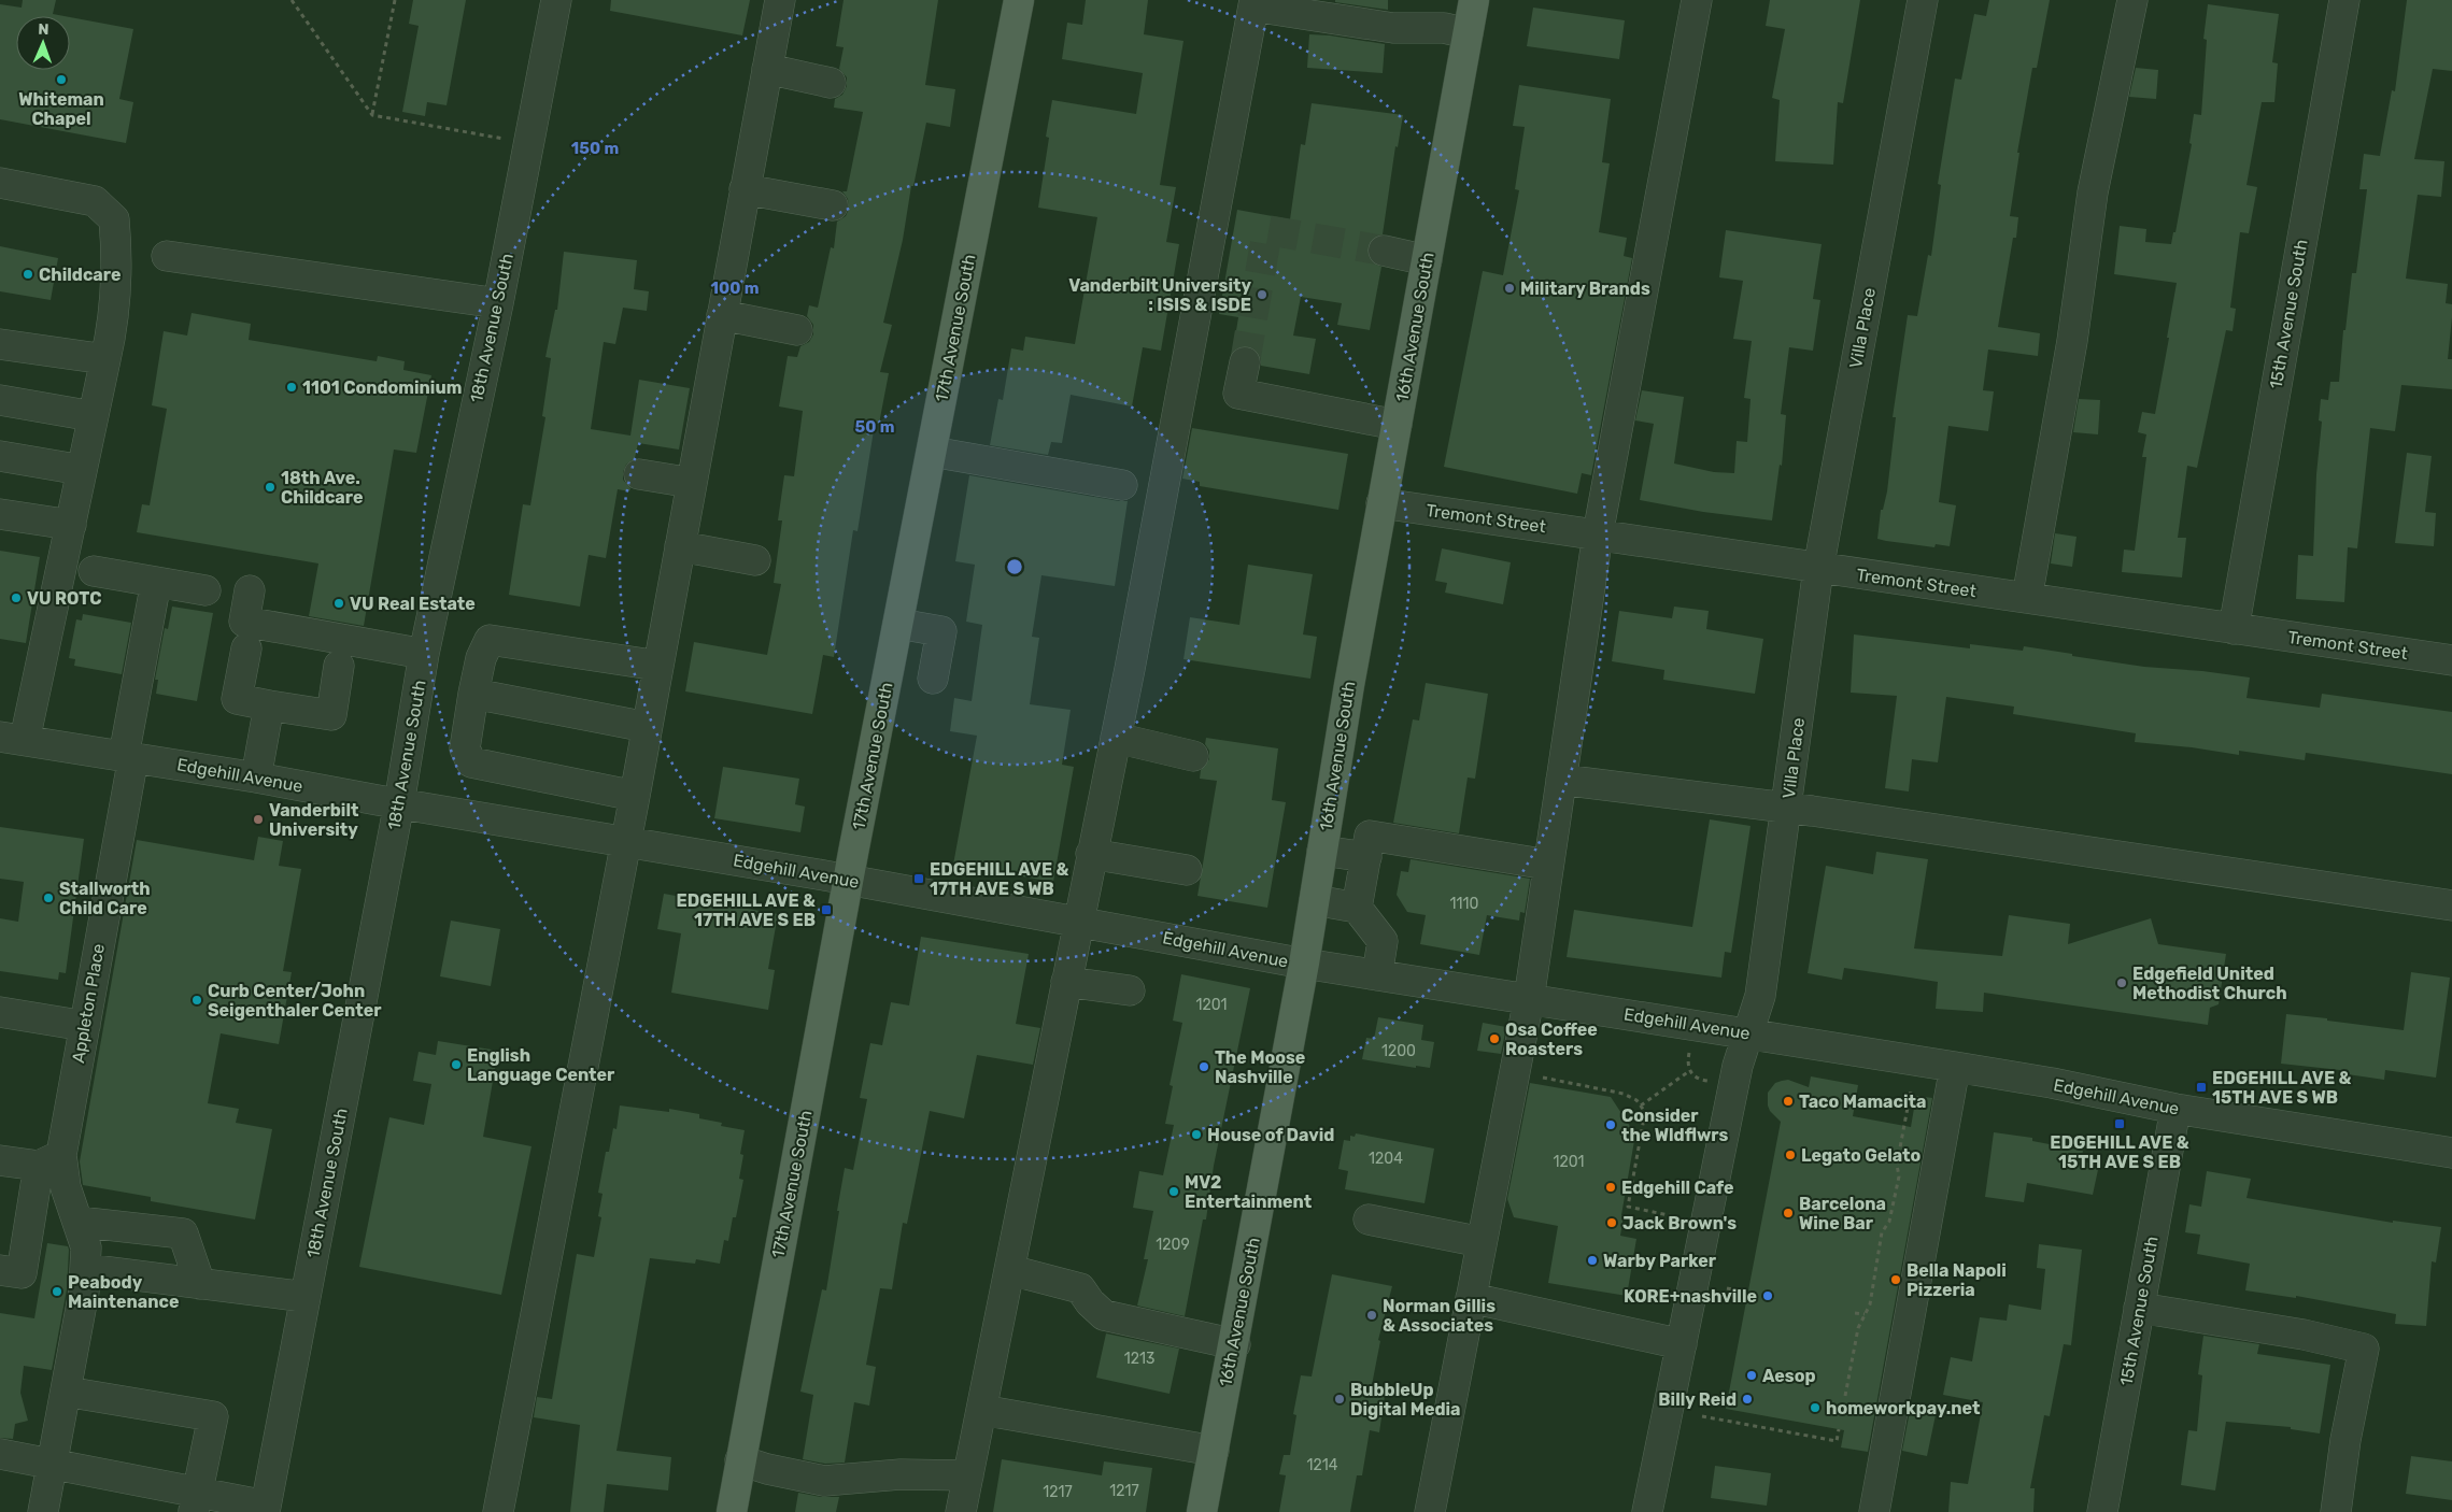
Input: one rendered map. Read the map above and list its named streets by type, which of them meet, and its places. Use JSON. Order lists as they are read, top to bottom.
{
  "streets": {
    "main road": ["16th Avenue South", "17th Avenue South"],
    "street": [
      "15th Avenue South",
      "18th Avenue South",
      "Villa Place",
      "Tremont Street",
      "Edgehill Avenue",
      "Appleton Place"
    ]
  },
  "crossings": [
    ["15th Avenue South", "Tremont Street"],
    ["15th Avenue South", "Edgehill Avenue"],
    ["16th Avenue South", "Tremont Street"],
    ["16th Avenue South", "Edgehill Avenue"],
    ["18th Avenue South", "Edgehill Avenue"],
    ["17th Avenue South", "Edgehill Avenue"],
    ["Villa Place", "Tremont Street"],
    ["Villa Place", "Edgehill Avenue"],
    ["Edgehill Avenue", "Appleton Place"]
  ],
  "places": {
    "other": [
      "Whiteman Chapel",
      "Childcare",
      "Military Brands",
      "Vanderbilt University : ISIS & ISDE",
      "1101 Condominium",
      "18th Ave. Childcare",
      "VU ROTC",
      "VU Real Estate",
      "Vanderbilt University",
      "Stallworth Child Care",
      "Edgefield United Methodist Church",
      "Curb Center/John Seigenthaler Center",
      "Osa Coffee Roasters",
      "English Language Center",
      "The Moose Nashville",
      "Taco Mamacita",
      "Consider the Wldflwrs",
      "House of David",
      "Legato Gelato",
      "Edgehill Cafe",
      "MV2 Entertainment",
      "Barcelona Wine Bar",
      "Jack Brown's",
      "Warby Parker",
      "Bella Napoli Pizzeria",
      "Peabody Maintenance",
      "KORE+nashville",
      "Norman Gillis & Associates",
      "Aesop",
      "BubbleUp Digital Media",
      "Billy Reid",
      "homeworkpay.net"
    ],
    "transit": [
      "EDGEHILL AVE & 17TH AVE S WB",
      "EDGEHILL AVE & 17TH AVE S EB",
      "EDGEHILL AVE & 15TH AVE S WB",
      "EDGEHILL AVE & 15TH AVE S EB"
    ]
  },
  "house_numbers": [
    "1110",
    "1201",
    "1200",
    "1204",
    "1201",
    "1209",
    "1213",
    "1214",
    "1217",
    "1217"
  ],
  "north": "top",
  "rings": ["150 m", "100 m", "50 m"]
}
